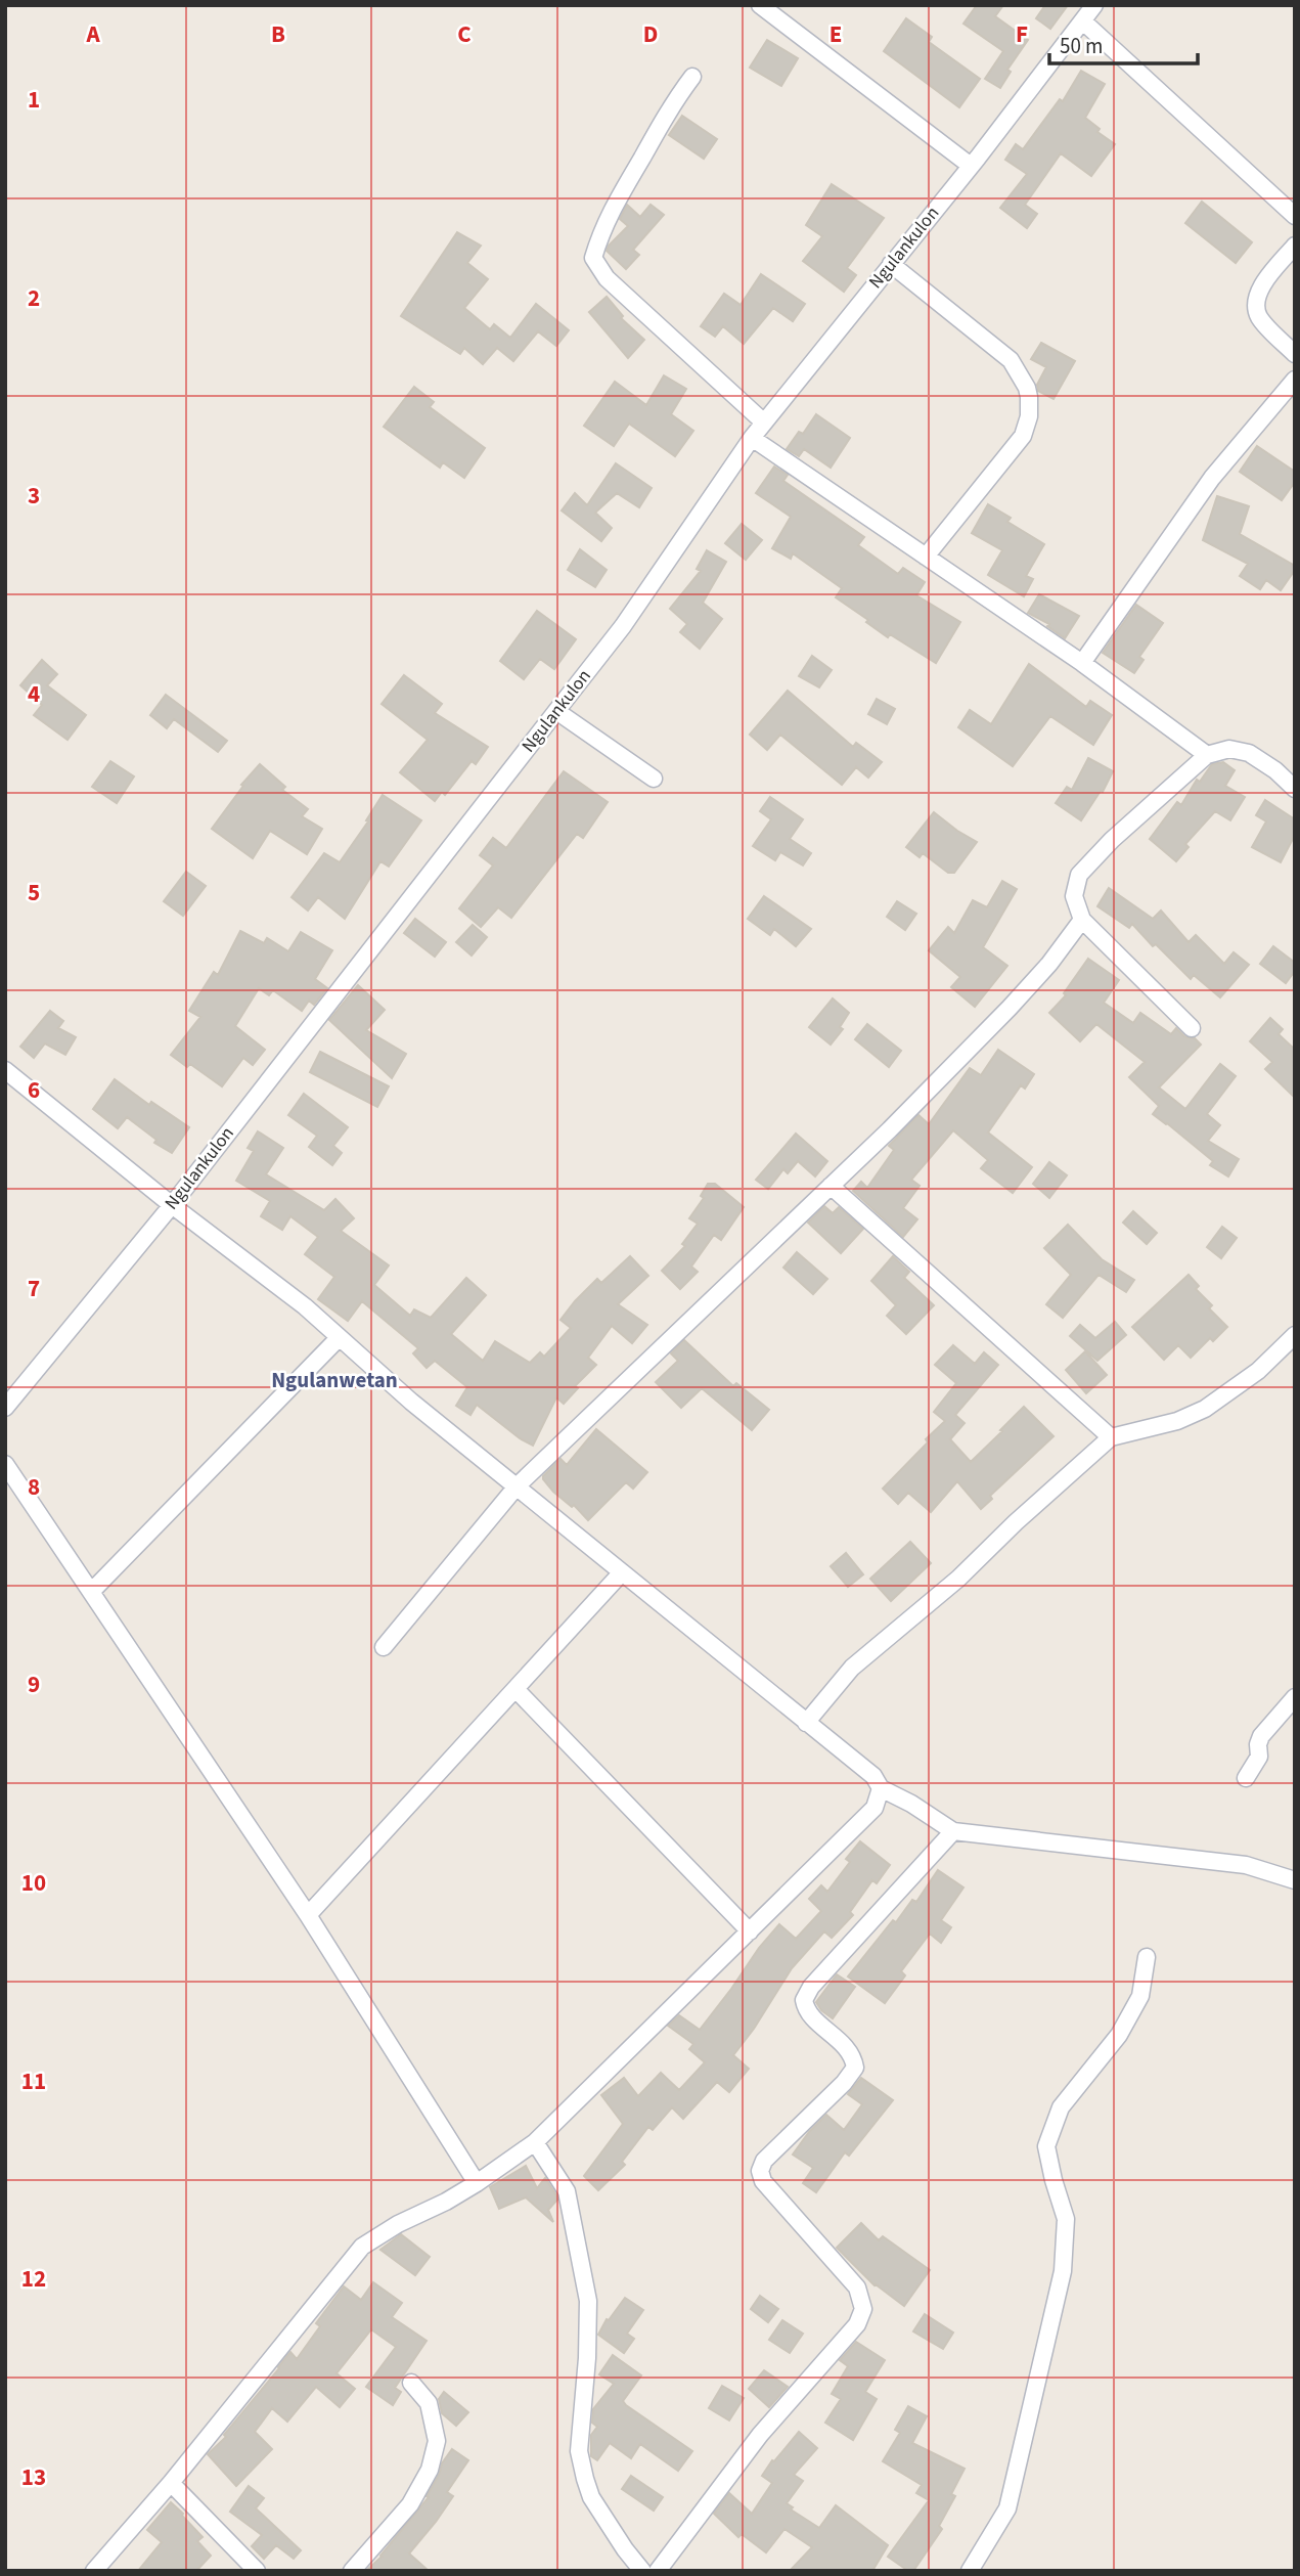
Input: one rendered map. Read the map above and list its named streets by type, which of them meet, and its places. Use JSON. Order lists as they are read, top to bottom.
{
  "streets": {
    "street": ["Ngulankulon"]
  },
  "districts": ["Ngulanwetan"],
  "scale_bar": "50 m",
  "grid": {
    "columns": [
      "A",
      "B",
      "C",
      "D",
      "E",
      "F"
    ],
    "rows": [
      "1",
      "2",
      "3",
      "4",
      "5",
      "6",
      "7",
      "8",
      "9",
      "10",
      "11",
      "12",
      "13"
    ]
  }
}
